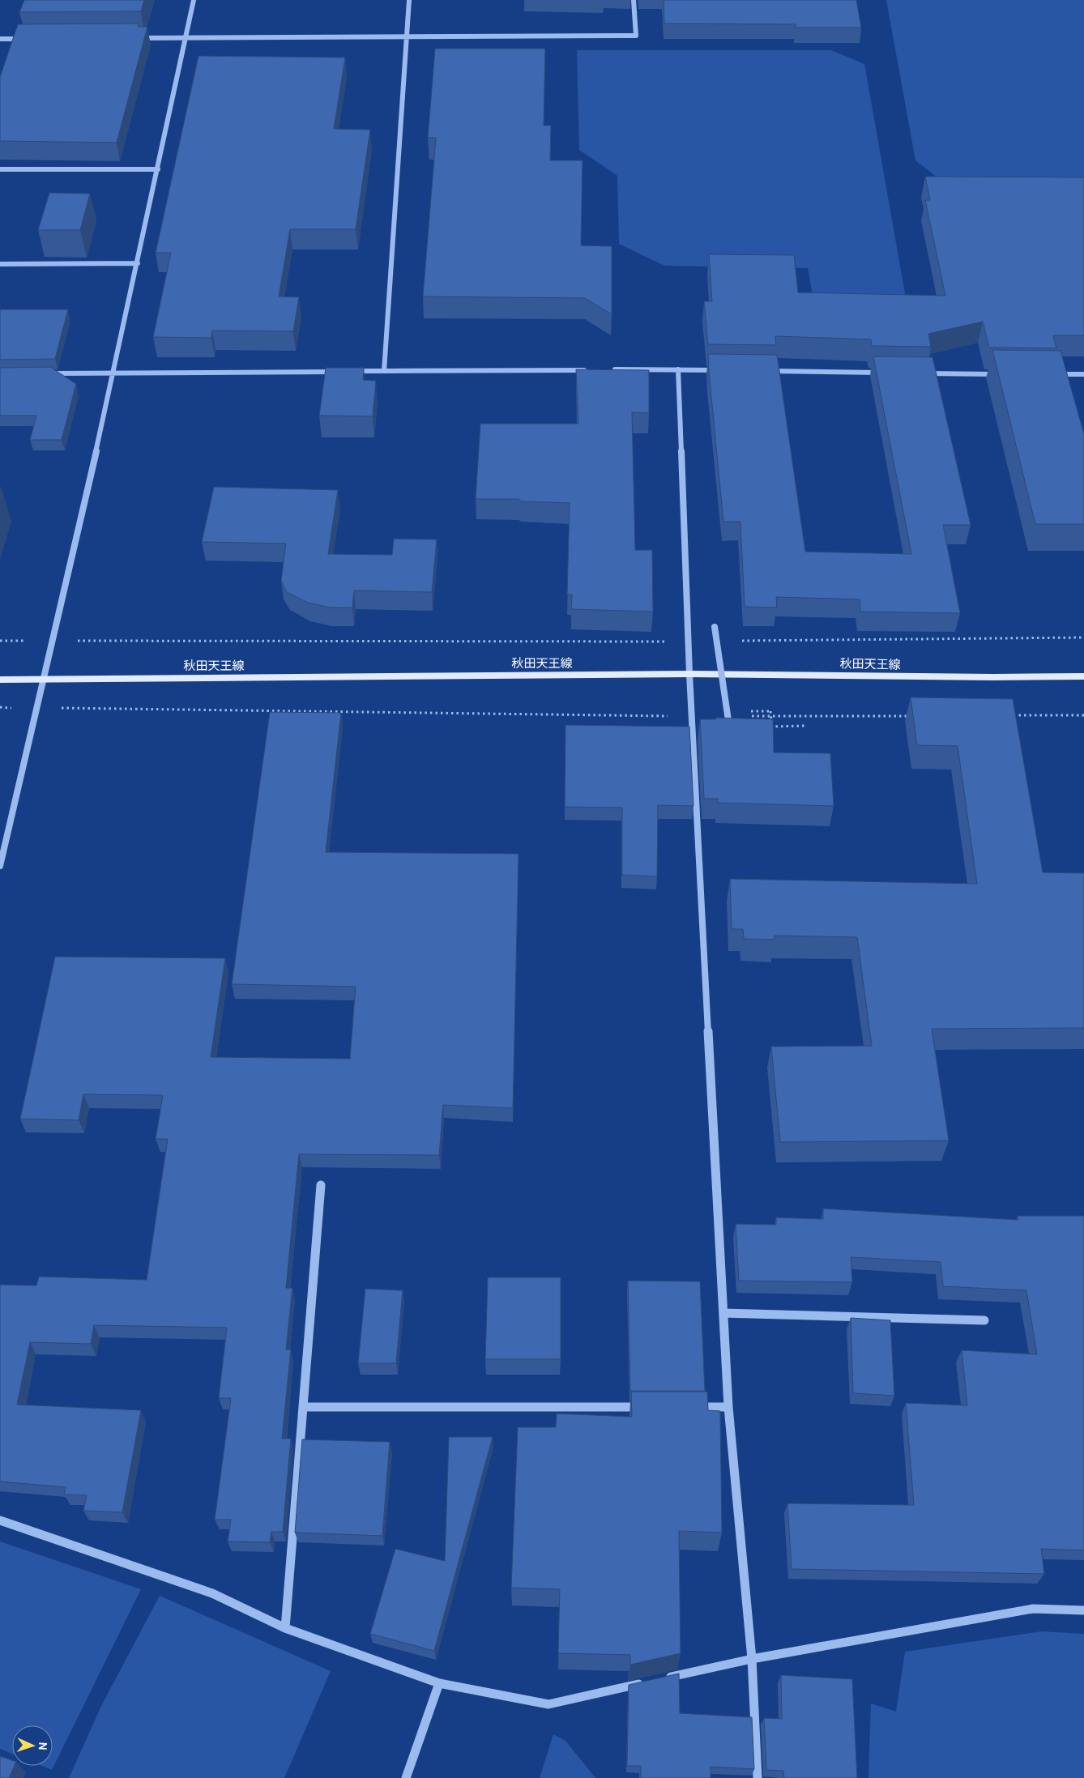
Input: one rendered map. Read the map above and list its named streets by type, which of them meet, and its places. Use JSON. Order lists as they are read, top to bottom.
{
  "streets": {
    "main road": ["秋田天王線"]
  },
  "north": "right"
}
